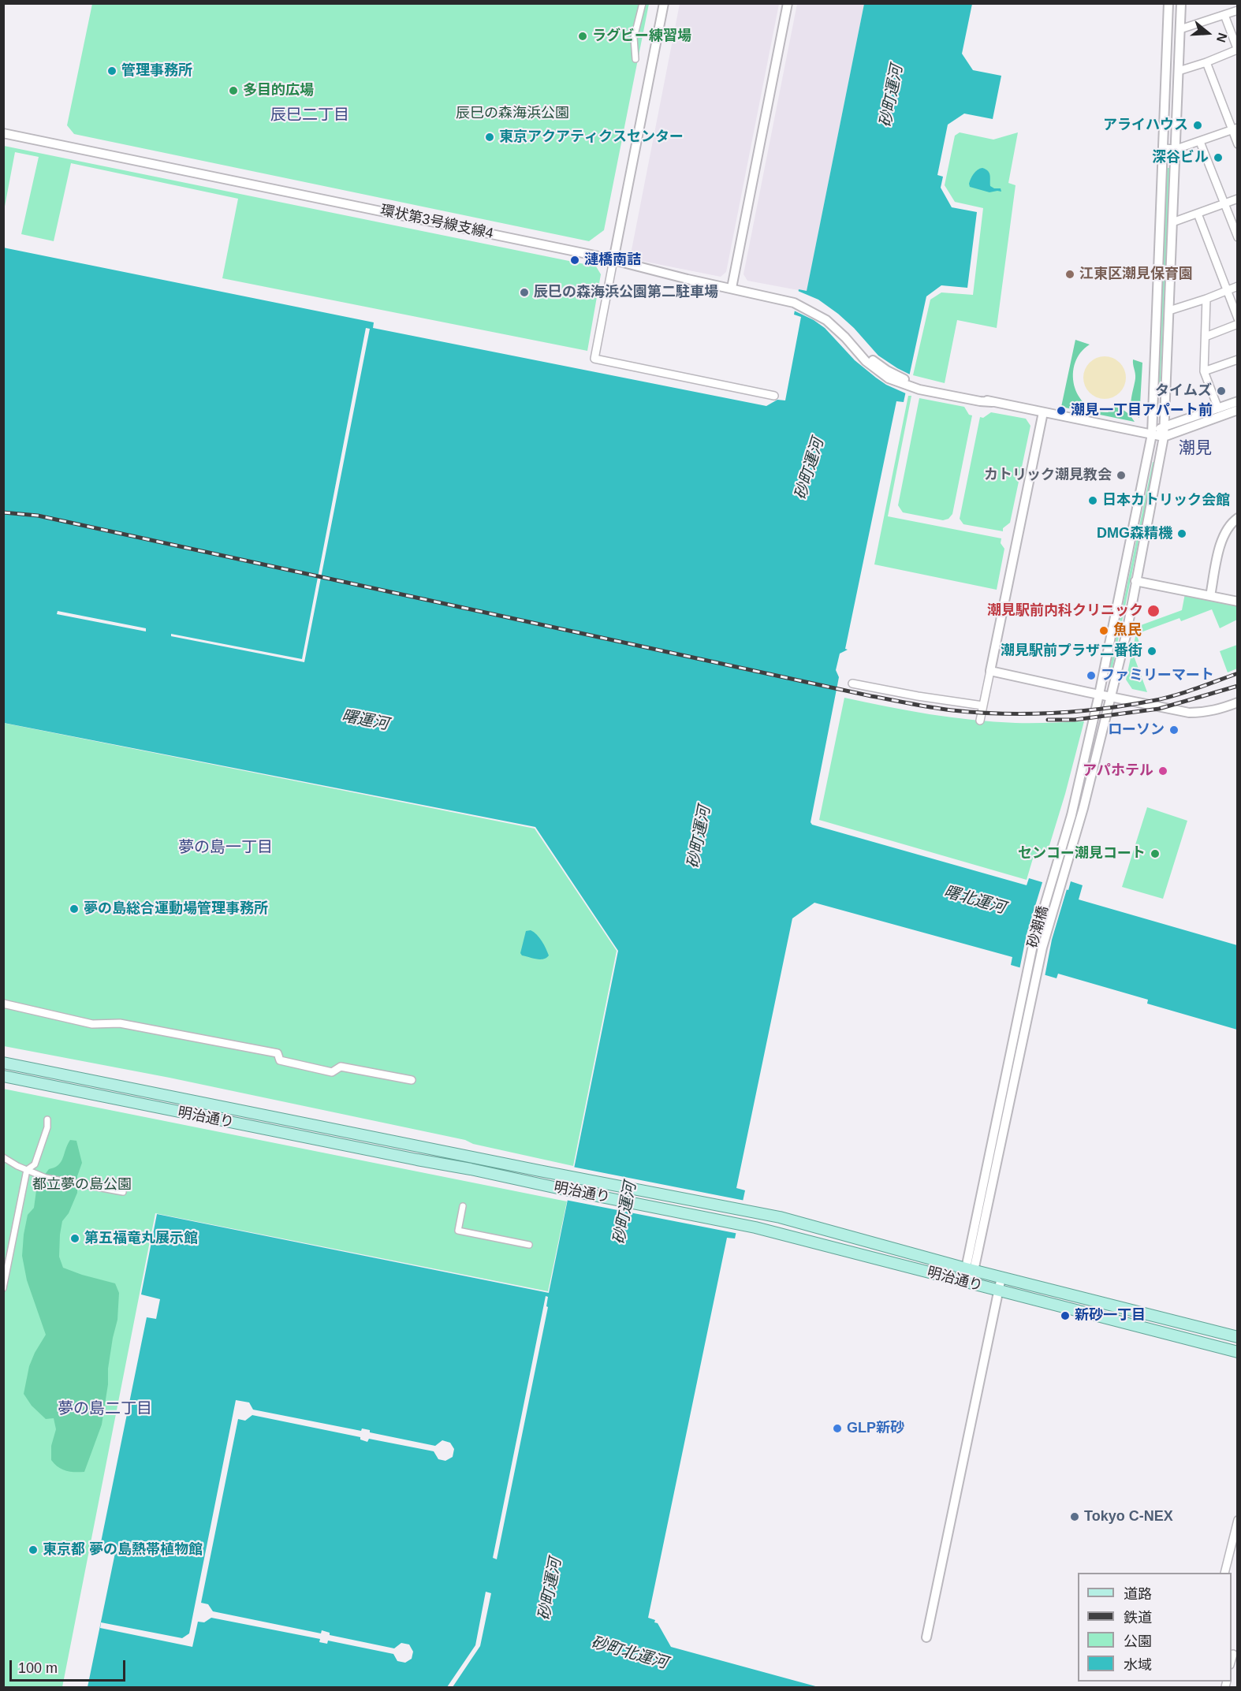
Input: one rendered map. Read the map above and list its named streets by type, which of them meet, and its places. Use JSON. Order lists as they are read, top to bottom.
{
  "streets": {
    "main road": ["明治通り"],
    "street": ["環状第3号線支線4", "砂潮橋"]
  },
  "crossings": [
    ["環状第3号線支線4", "砂潮橋"],
    ["砂潮橋", "明治通り"]
  ],
  "districts": [
    "辰巳二丁目",
    "潮見",
    "夢の島一丁目",
    "夢の島二丁目"
  ],
  "water": [
    "砂町運河",
    "曙運河",
    "曙北運河",
    "砂町北運河"
  ],
  "parks": ["辰巳の森海浜公園", "都立夢の島公園"],
  "places": [
    "ラグビー練習場",
    "管理事務所",
    "多目的広場",
    "アライハウス",
    "東京アクアティクスセンター",
    "深谷ビル",
    "漣橋南詰",
    "江東区潮見保育園",
    "辰巳の森海浜公園第二駐車場",
    "タイムズ",
    "潮見一丁目アパート前",
    "カトリック潮見教会",
    "日本カトリック会館",
    "DMG森精機",
    "潮見駅前内科クリニック",
    "魚民",
    "潮見駅前プラザ二番街",
    "ファミリーマート",
    "ローソン",
    "アパホテル",
    "センコー潮見コート",
    "夢の島総合運動場管理事務所",
    "第五福竜丸展示館",
    "新砂一丁目",
    "GLP新砂",
    "Tokyo C-NEX",
    "東京都 夢の島熱帯植物館"
  ],
  "legend": [
    "道路",
    "鉄道",
    "公園",
    "水域"
  ],
  "scale_bar": "100 m",
  "north": "right"
}
